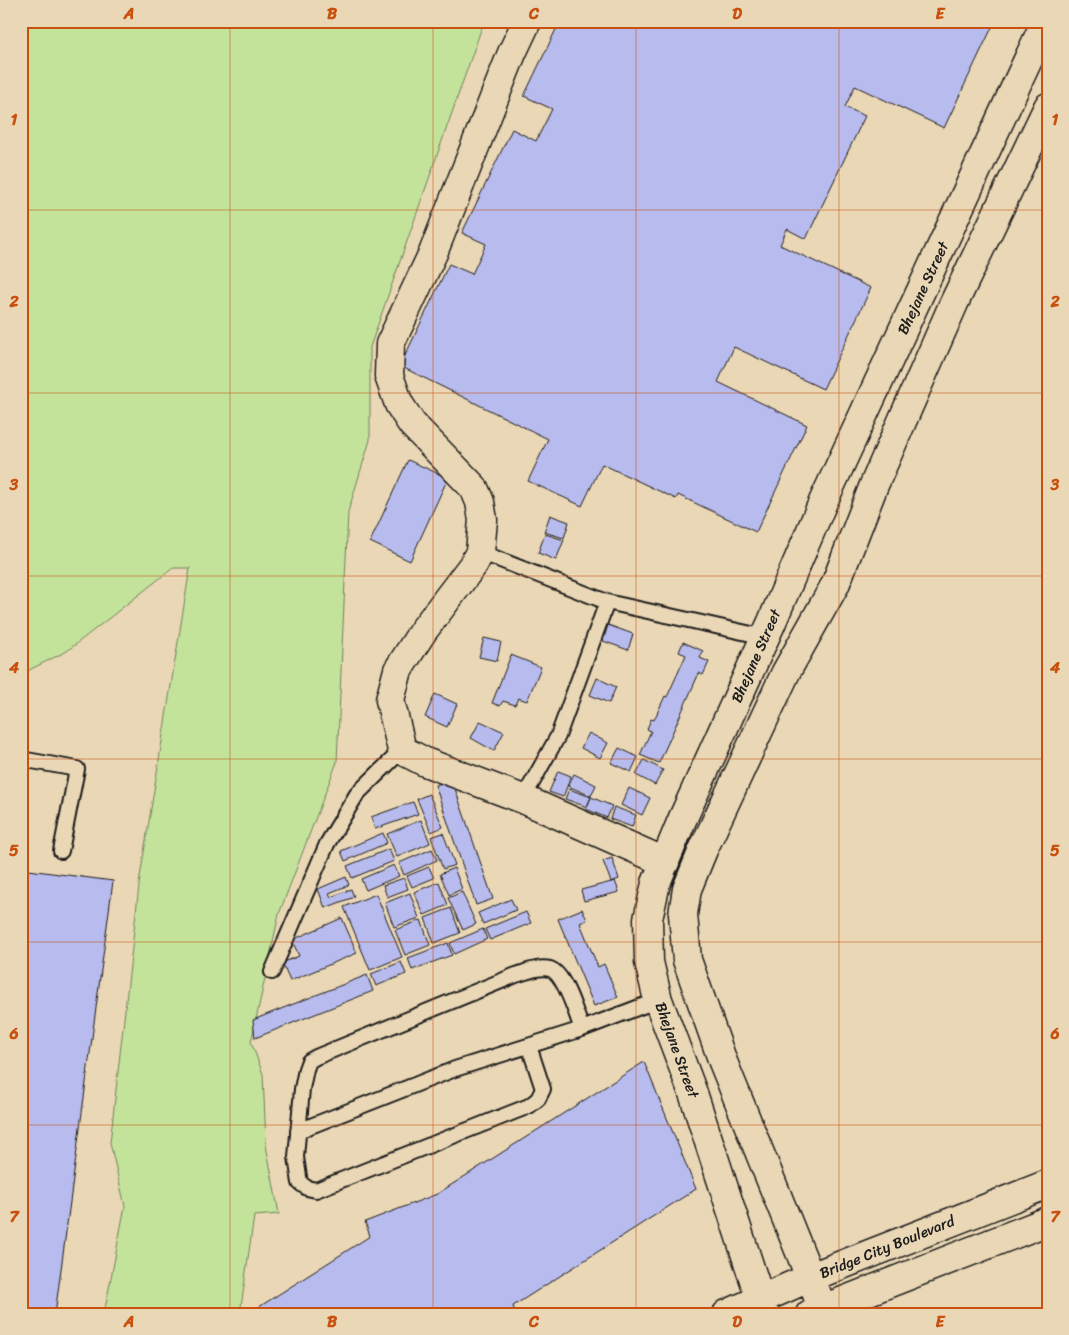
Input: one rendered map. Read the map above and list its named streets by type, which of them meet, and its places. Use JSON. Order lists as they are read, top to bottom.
{
  "streets": {
    "street": ["Bhejane Street", "Bridge City Boulevard"]
  },
  "crossings": [
    ["Bhejane Street", "Bridge City Boulevard"]
  ],
  "grid": {
    "columns": [
      "A",
      "B",
      "C",
      "D",
      "E"
    ],
    "rows": [
      "1",
      "2",
      "3",
      "4",
      "5",
      "6",
      "7"
    ]
  }
}
